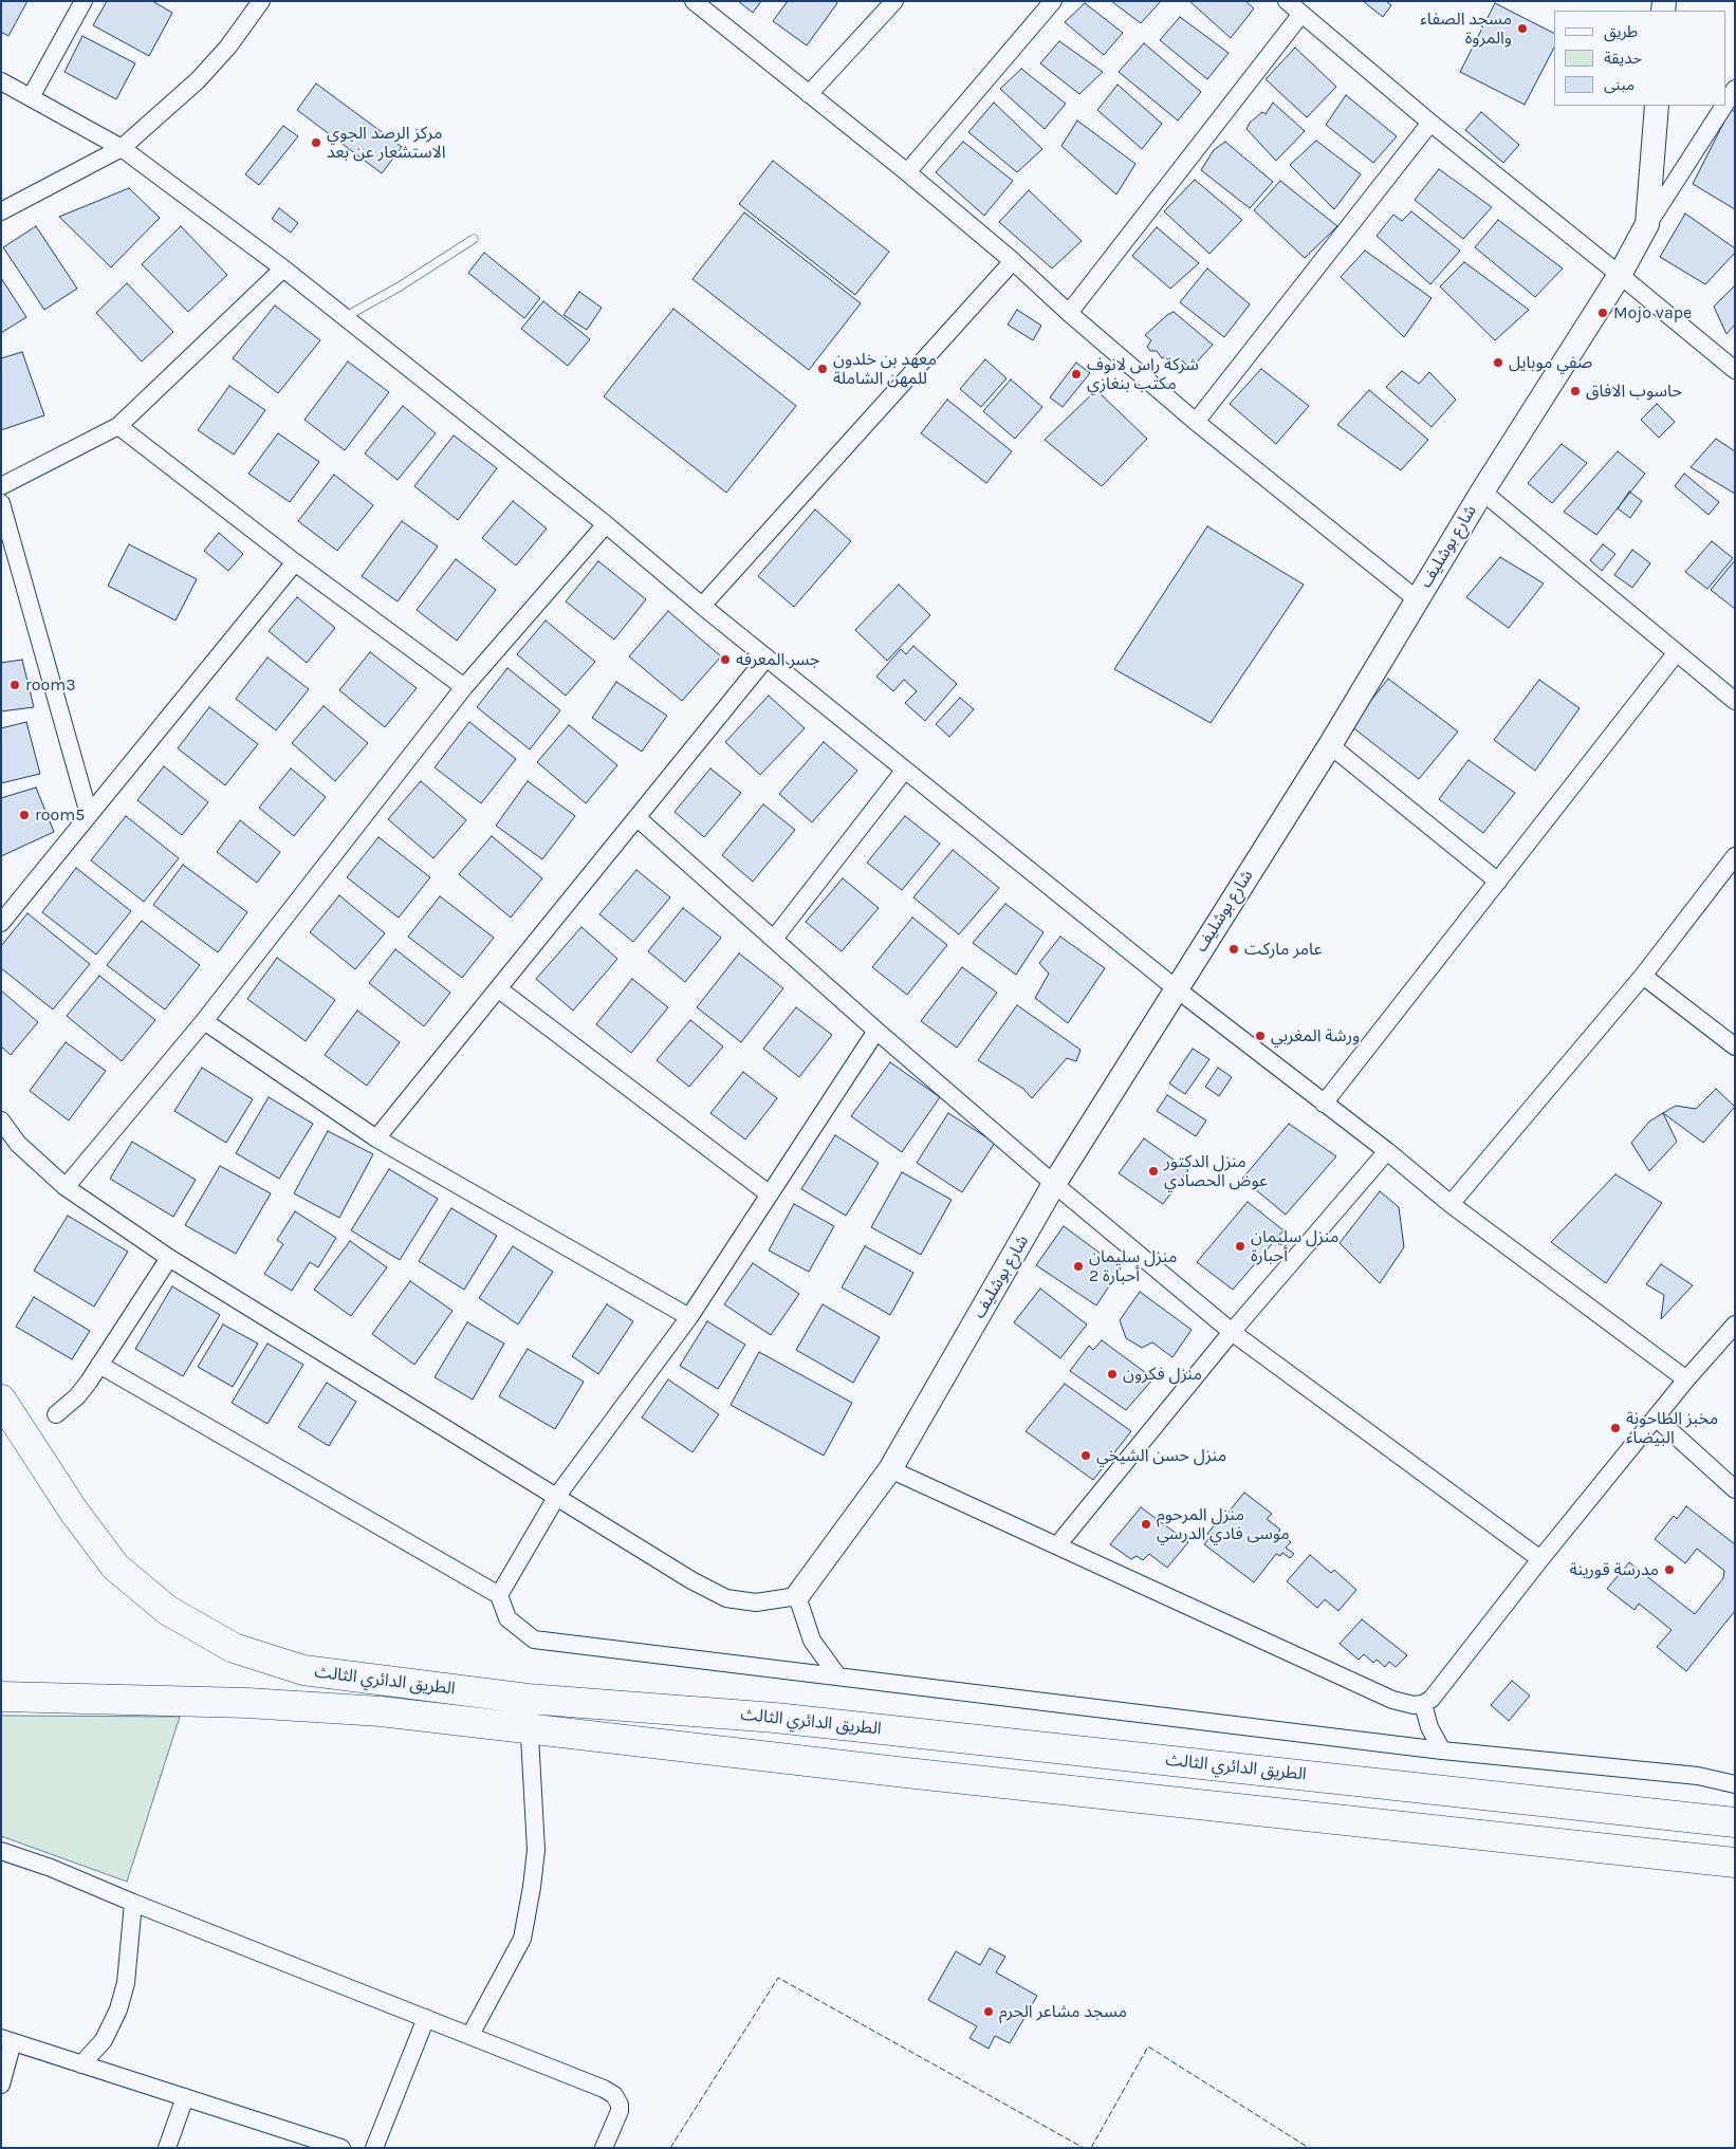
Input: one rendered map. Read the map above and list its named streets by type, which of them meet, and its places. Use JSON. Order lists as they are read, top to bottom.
{
  "streets": {
    "highway": ["الطريق الدائري الثالث"],
    "street": ["شارع بوشليف"]
  },
  "places": [
    "مسجد الصفاء والمروة",
    "مركز الرصد الجوي الاستشعار عن بعد",
    "Mojo vape",
    "صفي موبايل",
    "معهد بن خلدون للمهن الشاملة",
    "شركة راس لانوف مكتب بنغازي",
    "حاسوب الافاق",
    "جسر المعرفه",
    "room3",
    "room5",
    "عامر ماركت",
    "ورشة المغربي",
    "منزل الدكتور عوض الحصادي",
    "منزل سليمان أحبارة",
    "منزل سليمان أحبارة 2",
    "منزل فكرون",
    "مخبز الطاحونة البيضاء",
    "منزل حسن الشيخي",
    "منزل المرحوم موسى فادي الدرسي",
    "مدرسة قورينة",
    "مسجد مشاعر الحرم"
  ],
  "legend": ["طريق", "حديقة", "مبنى"]
}
